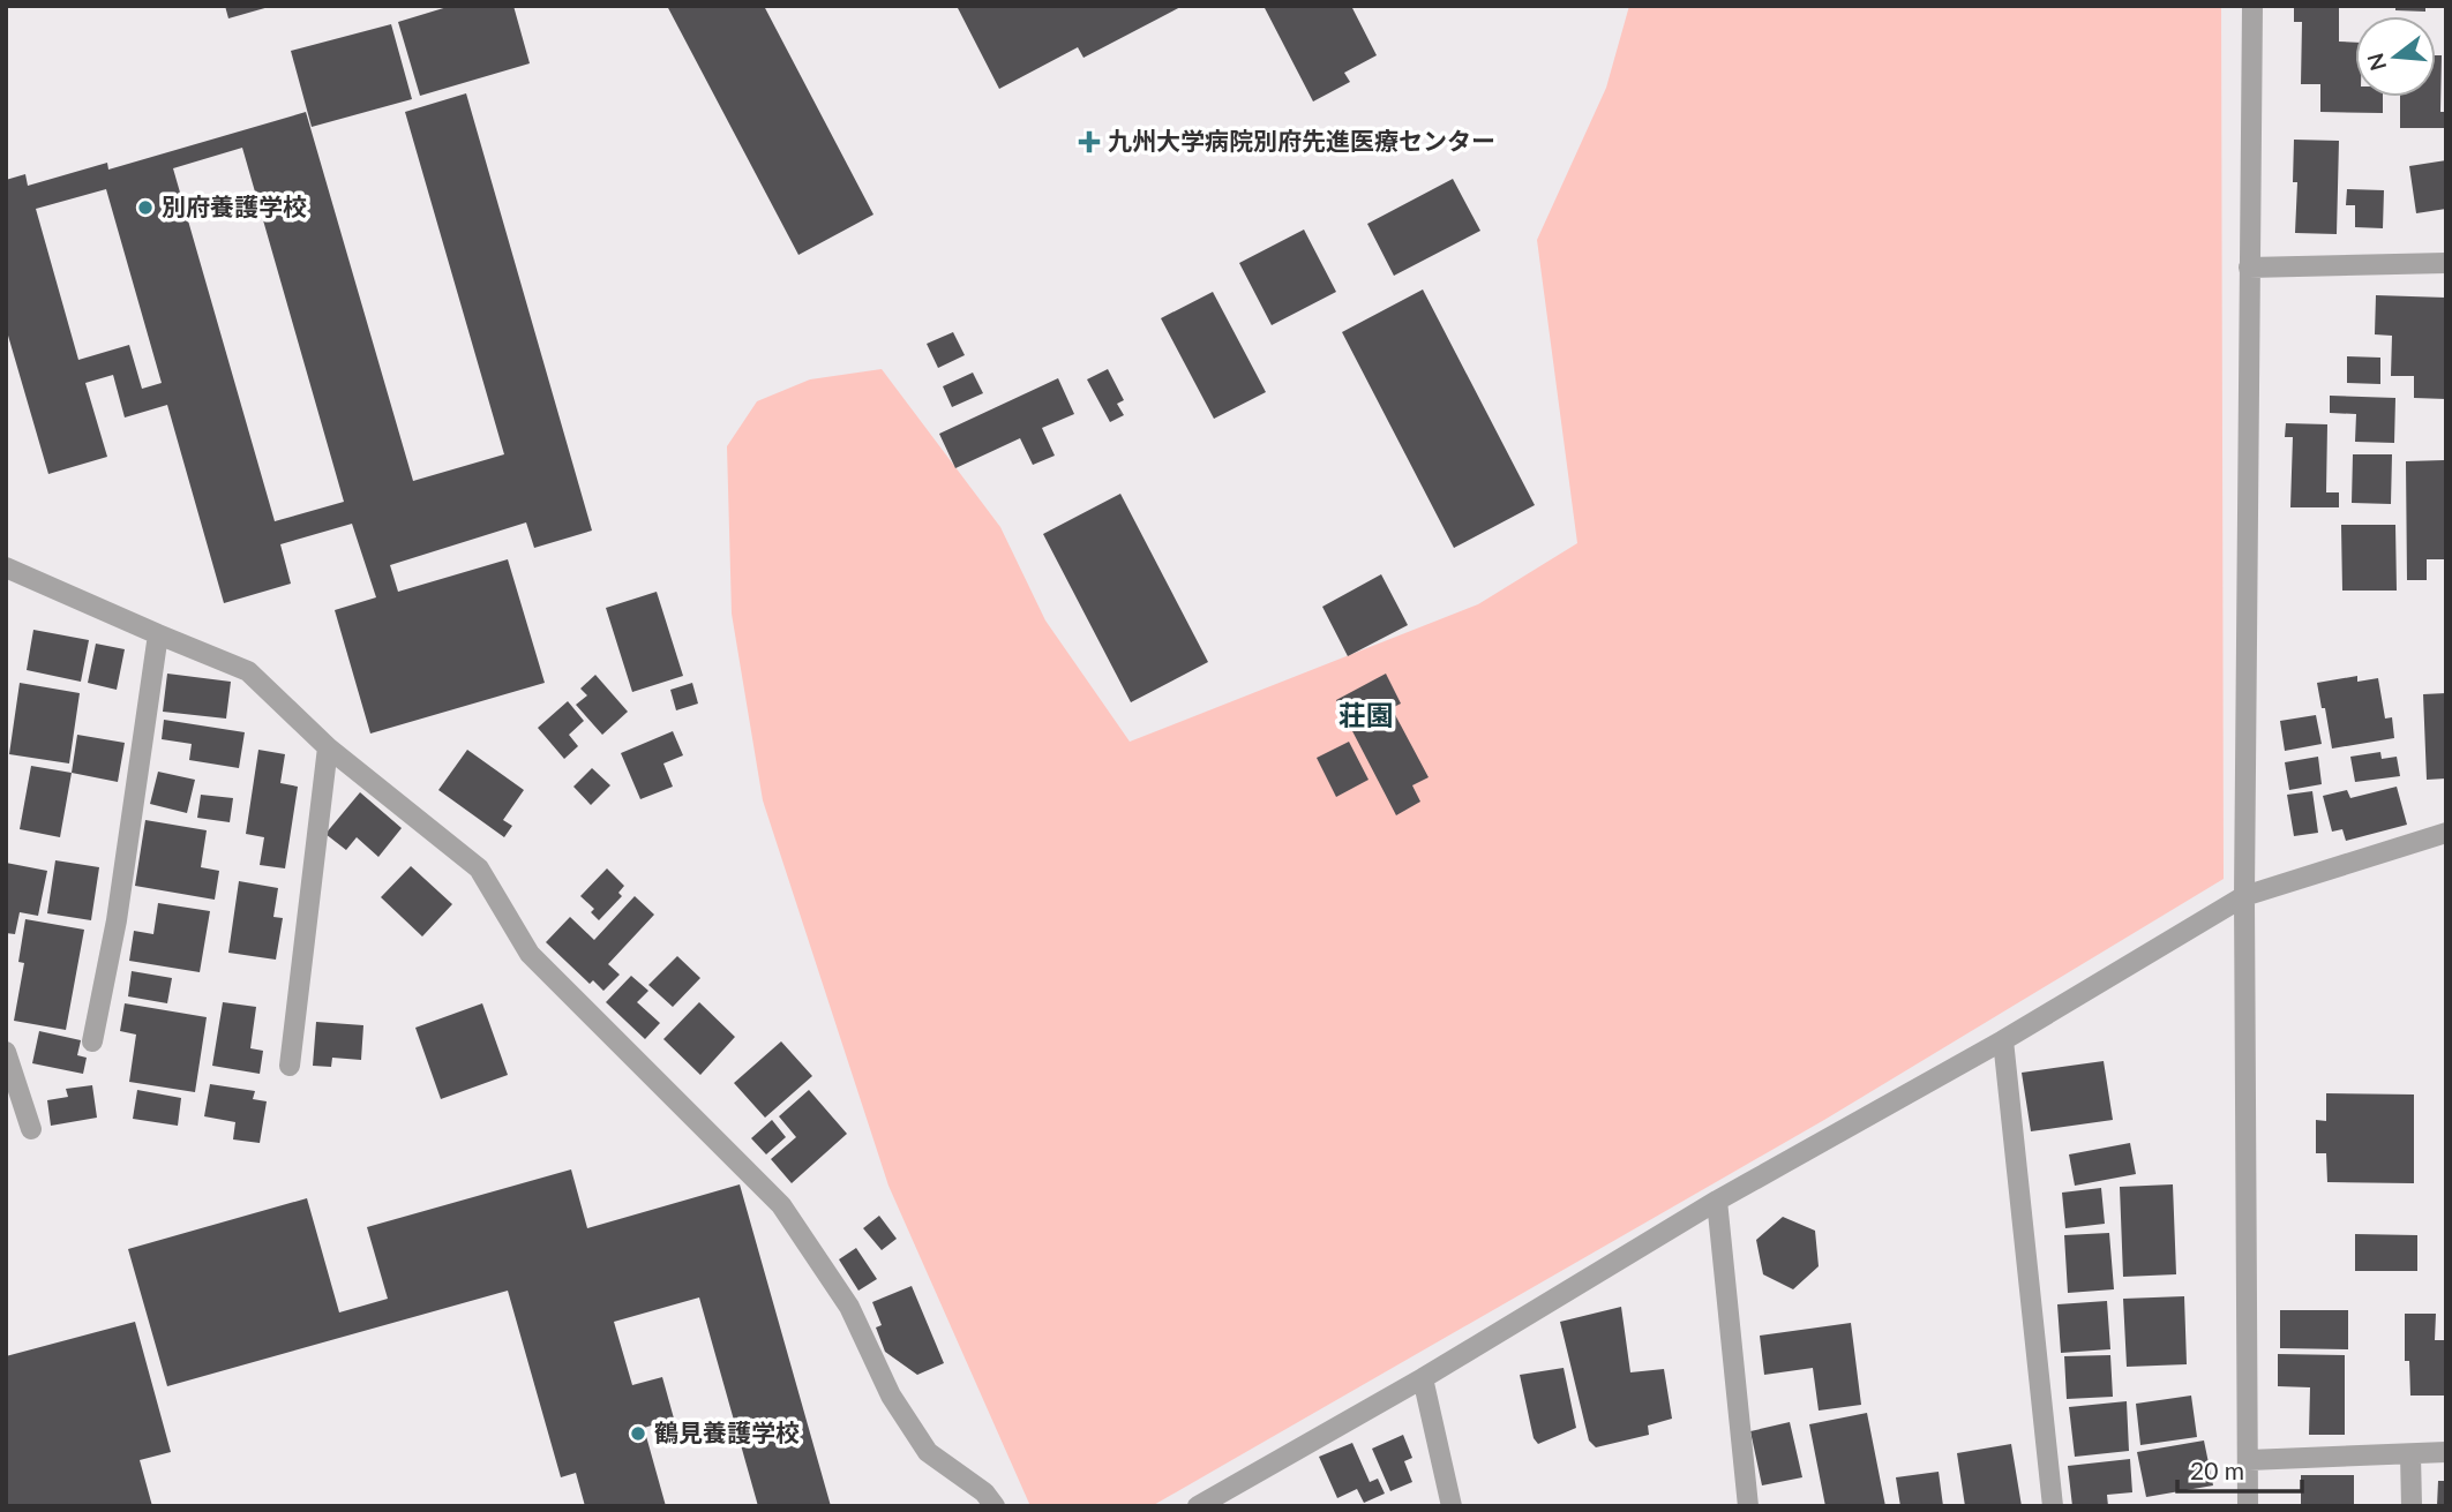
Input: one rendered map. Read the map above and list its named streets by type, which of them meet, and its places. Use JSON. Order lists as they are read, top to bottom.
{
  "districts": ["荘園"],
  "places": {
    "health": ["九州大学病院別府先進医療センター"],
    "other": ["別府養護学校", "鶴見養護学校"]
  },
  "scale_bar": "20 m",
  "north": "left"
}
